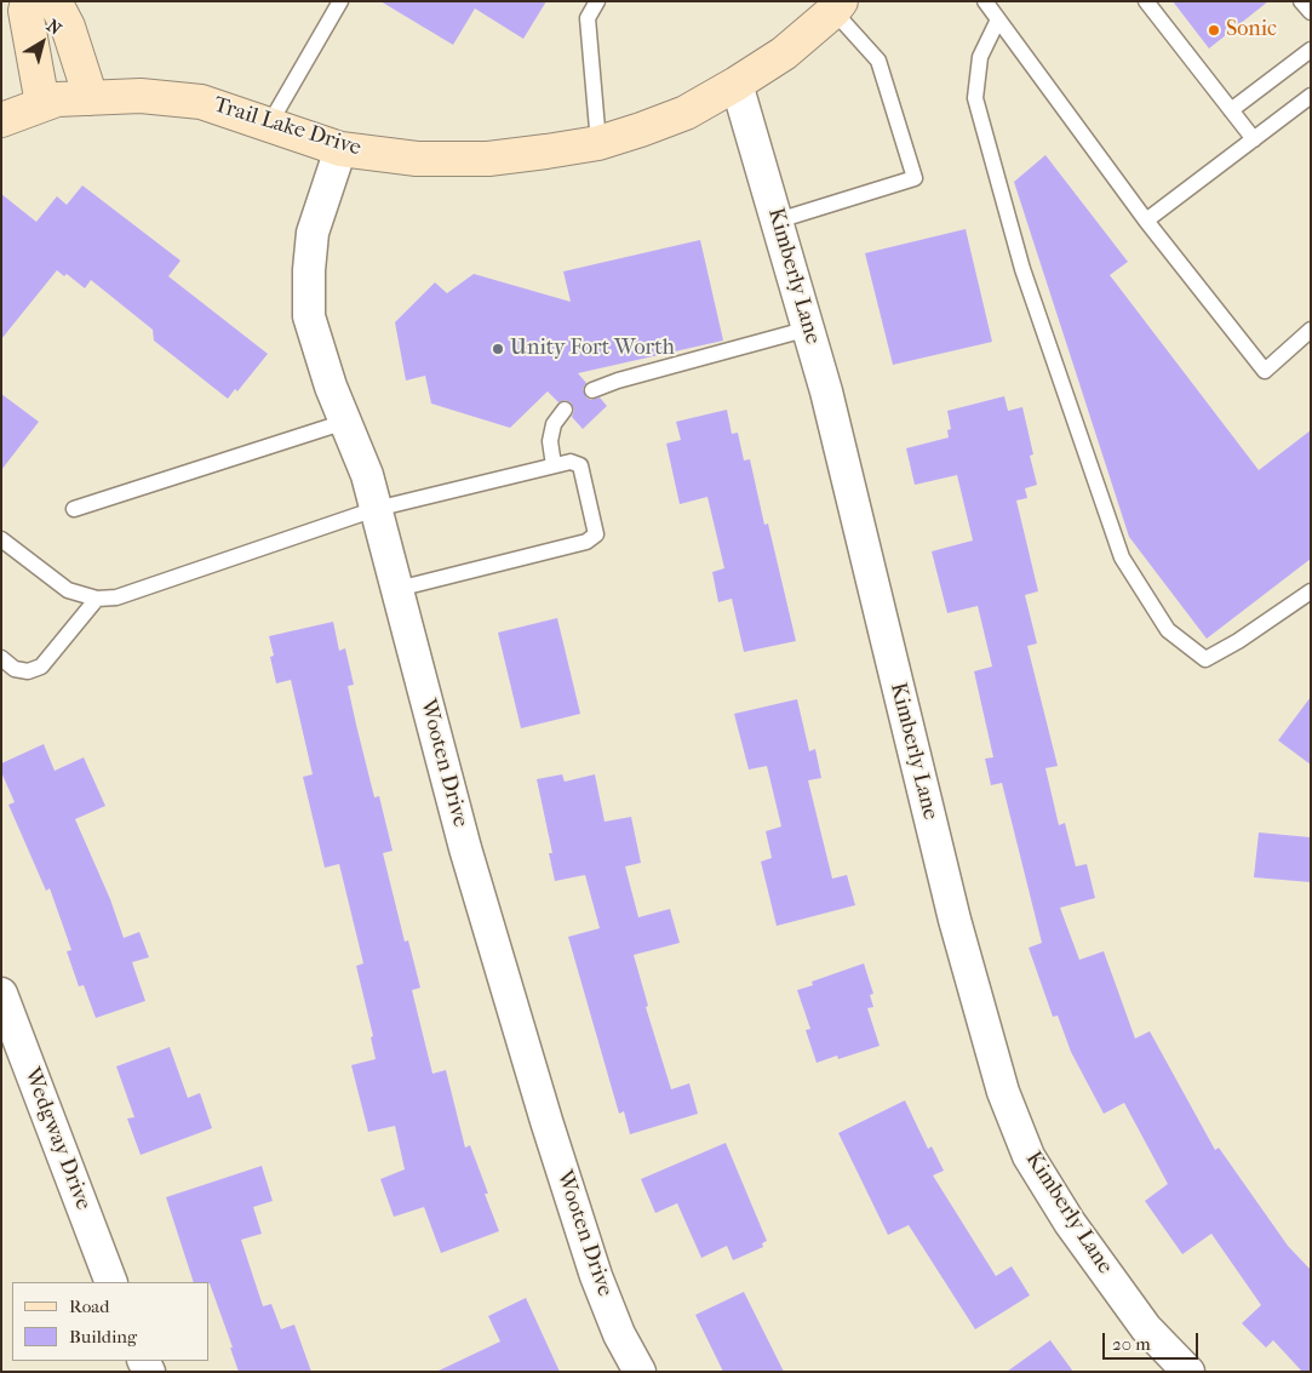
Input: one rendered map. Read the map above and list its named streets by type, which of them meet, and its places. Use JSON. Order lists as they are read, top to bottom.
{
  "streets": {
    "street": [
      "Trail Lake Drive",
      "Kimberly Lane",
      "Wooten Drive",
      "Wedgway Drive"
    ]
  },
  "crossings": [
    ["Trail Lake Drive", "Kimberly Lane"],
    ["Trail Lake Drive", "Wooten Drive"]
  ],
  "places": ["Sonic", "Unity Fort Worth"],
  "legend": ["Road", "Building"],
  "scale_bar": "20 m",
  "north": "top right"
}
